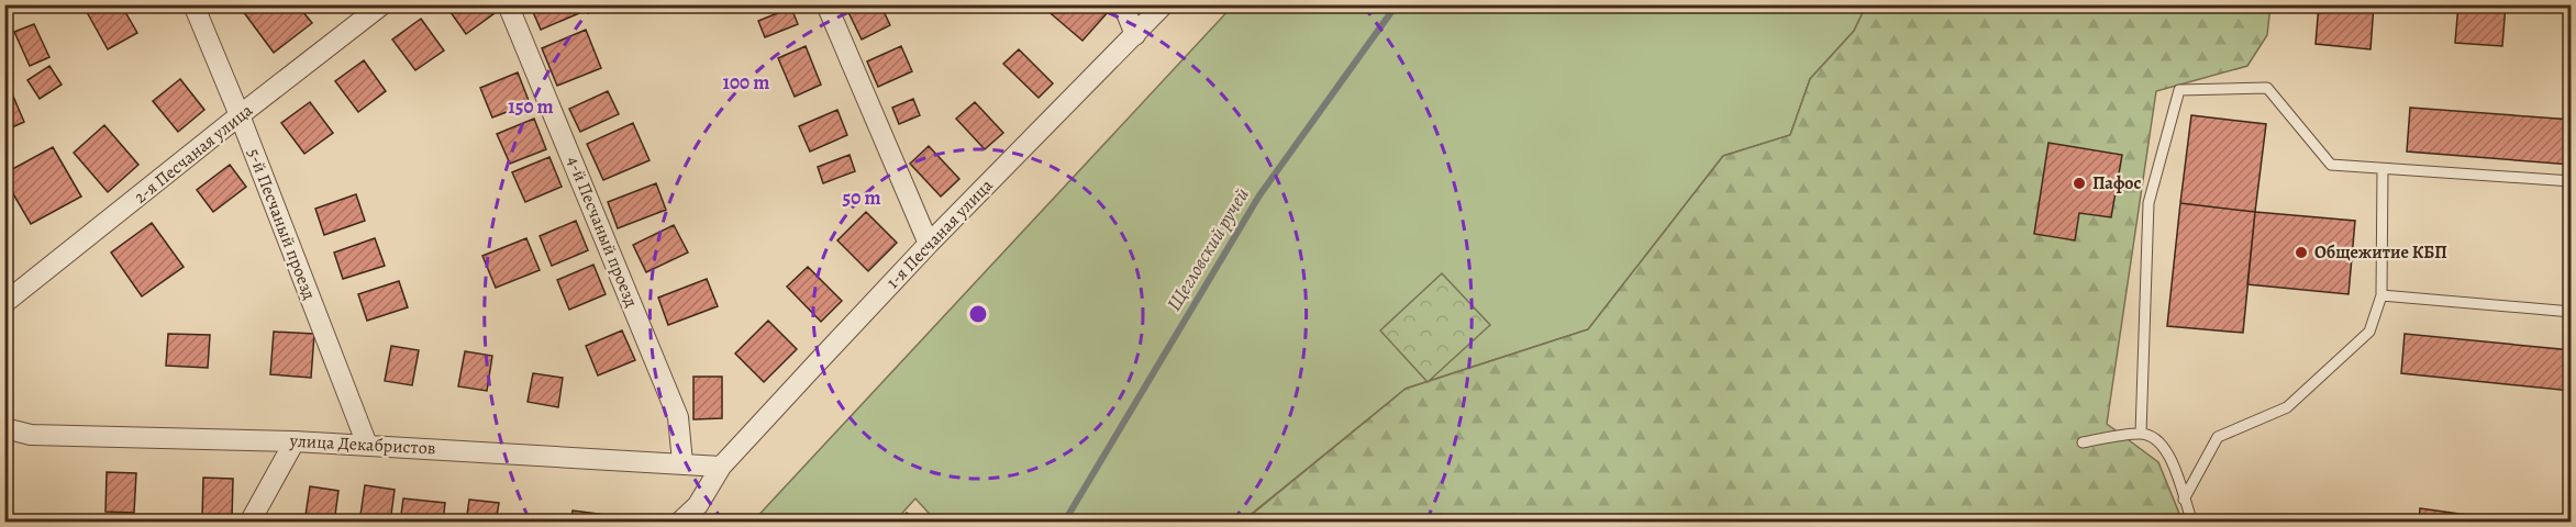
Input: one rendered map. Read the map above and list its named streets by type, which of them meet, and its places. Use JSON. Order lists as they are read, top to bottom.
{
  "streets": {
    "street": [
      "2-я Песчаная улица",
      "5-й Песчаный проезд",
      "4-й Песчаный проезд",
      "1-я Песчаная улица",
      "улица Декабристов"
    ]
  },
  "crossings": [
    ["2-я Песчаная улица", "5-й Песчаный проезд"],
    ["5-й Песчаный проезд", "улица Декабристов"],
    ["4-й Песчаный проезд", "улица Декабристов"],
    ["1-я Песчаная улица", "улица Декабристов"]
  ],
  "water": ["Щегловский ручей"],
  "places": ["Пафос", "Общежитие КБП"],
  "rings": ["100 m", "150 m", "50 m"]
}
